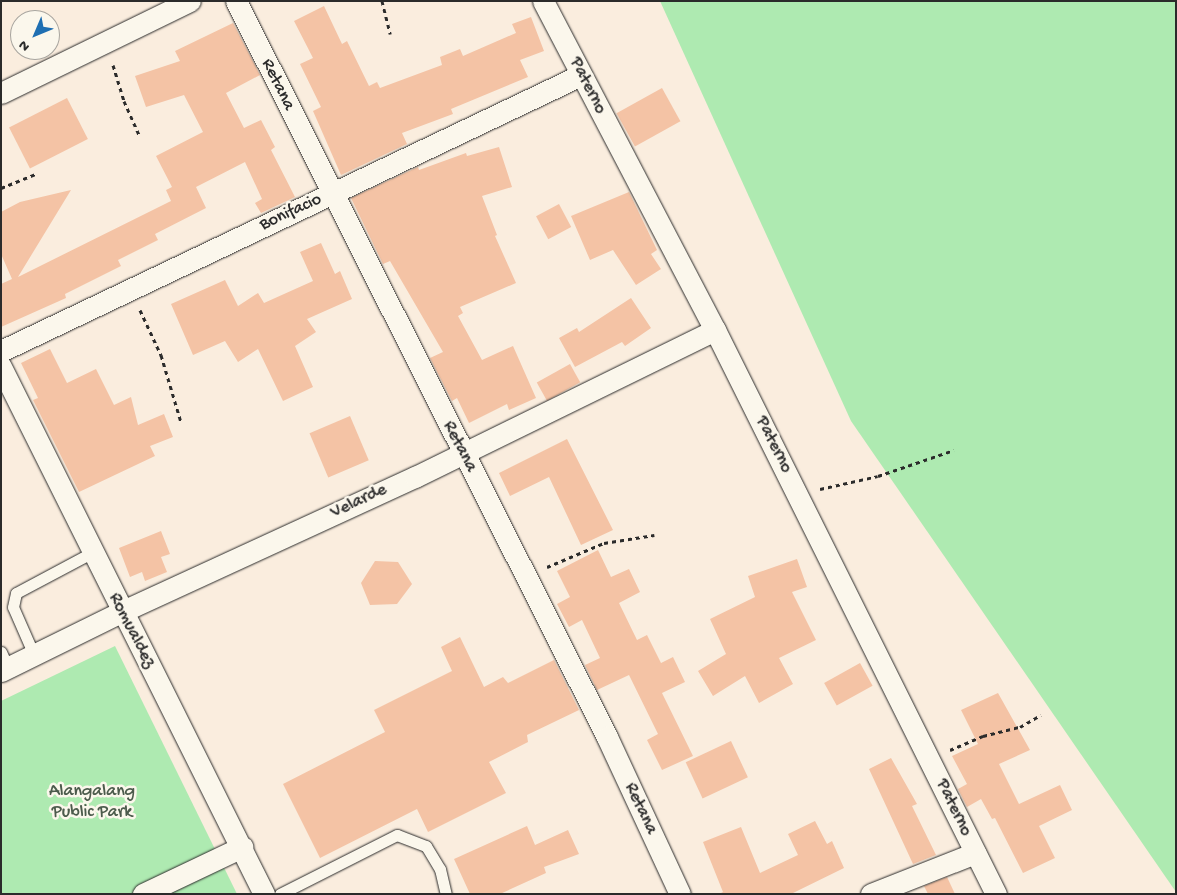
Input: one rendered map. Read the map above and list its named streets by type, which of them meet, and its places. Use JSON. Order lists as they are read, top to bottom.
{
  "streets": {
    "street": [
      "Retana",
      "Paterno",
      "Bonifacio",
      "Velarde",
      "Romualdez"
    ]
  },
  "crossings": [
    ["Retana", "Bonifacio"],
    ["Retana", "Velarde"],
    ["Paterno", "Bonifacio"],
    ["Paterno", "Velarde"],
    ["Velarde", "Romualdez"]
  ],
  "parks": ["Alangalang Public Park"],
  "north": "bottom left"
}
